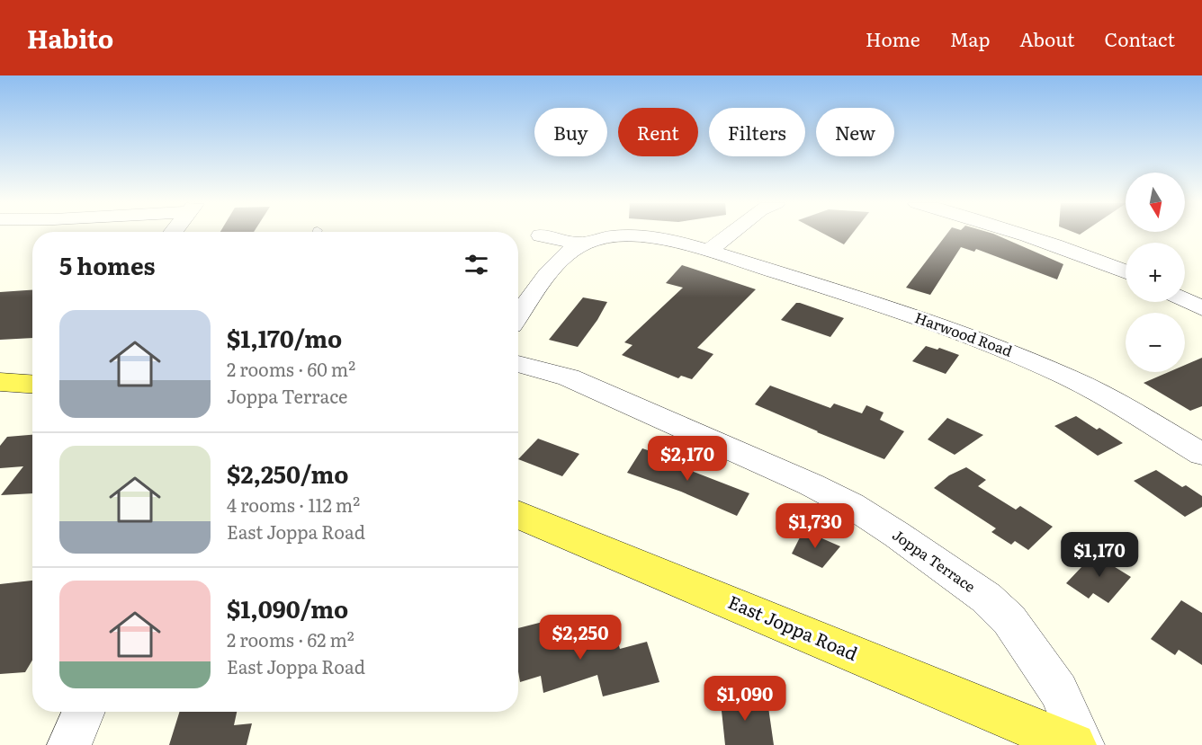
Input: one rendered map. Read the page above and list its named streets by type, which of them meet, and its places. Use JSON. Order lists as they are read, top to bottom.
{
  "streets": {
    "main road": ["East Joppa Road"],
    "street": ["Harwood Road", "Joppa Terrace"]
  },
  "north": "bottom",
  "page": {
    "header": "Habito",
    "nav": [
      "Home",
      "Map",
      "About",
      "Contact"
    ],
    "chip": [
      "Buy",
      "Rent",
      "Filters",
      "New"
    ],
    "map_buttons": ["+", "−"],
    "heading": "5 homes",
    "list": [
      {
        "name": "$1,170/mo",
        "note": "2 rooms · 60 m² · Joppa Terrace"
      },
      {
        "name": "$2,250/mo",
        "note": "4 rooms · 112 m² · East Joppa Road"
      },
      {
        "name": "$1,090/mo",
        "note": "2 rooms · 62 m² · East Joppa Road"
      }
    ],
    "price": [
      "$2,170",
      "$1,730",
      "$1,170",
      "$2,250",
      "$1,090"
    ]
  }
}
